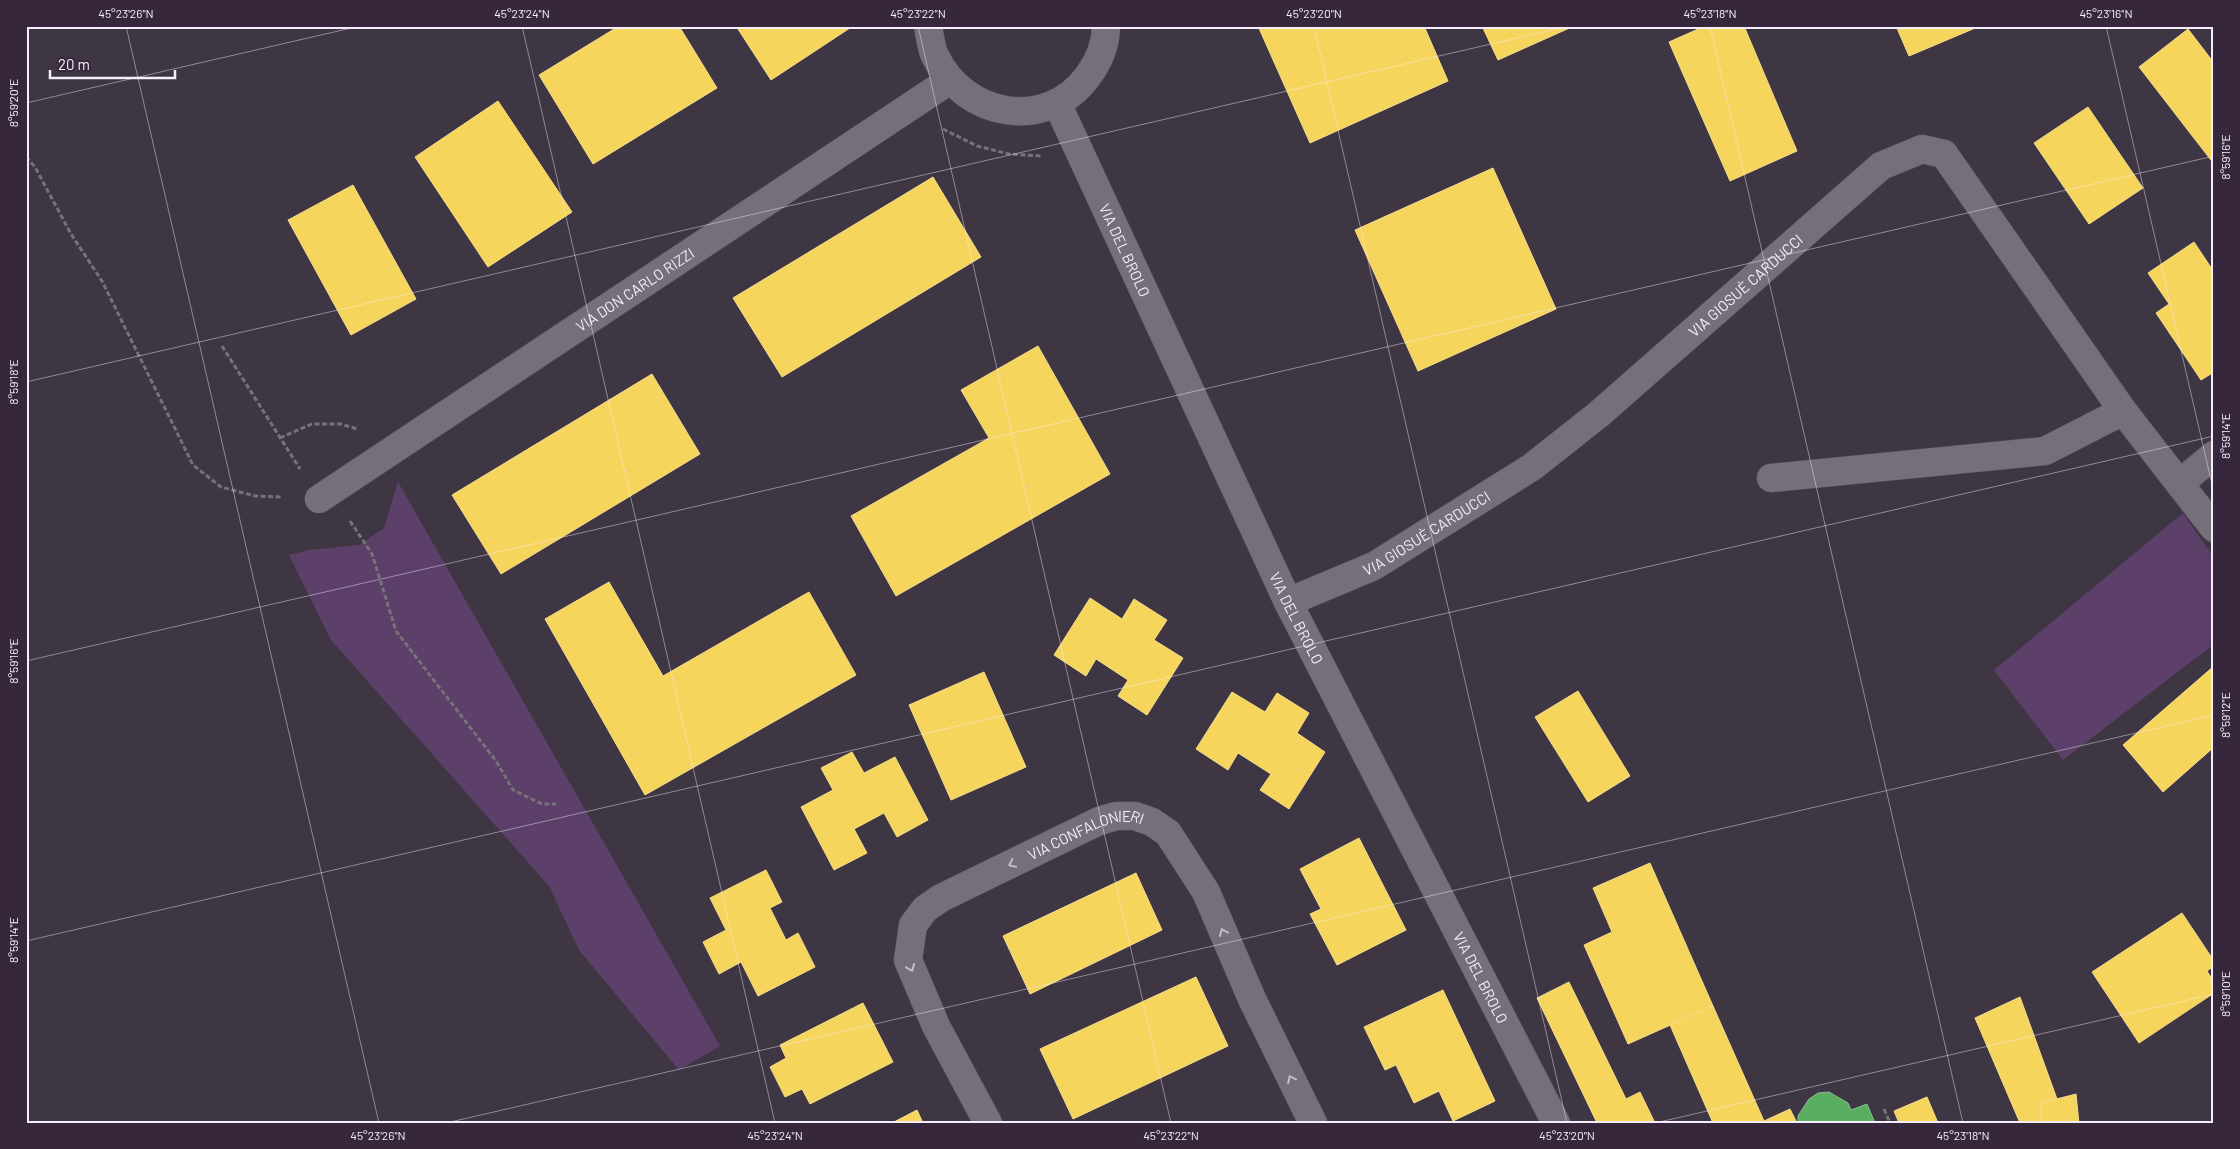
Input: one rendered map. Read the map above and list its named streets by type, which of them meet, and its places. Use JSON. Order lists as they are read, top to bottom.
{
  "streets": {
    "street": [
      "VIA DEL BROLO",
      "VIA GIOSUÈ CARDUCCI",
      "VIA DON CARLO RIZZI",
      "VIA CONFALONIERI"
    ]
  },
  "crossings": [
    ["VIA DEL BROLO", "VIA GIOSUÈ CARDUCCI"]
  ],
  "scale_bar": "20 m",
  "coordinates": [
    "45°23'26\"N",
    "45°23'24\"N",
    "45°23'22\"N",
    "45°23'20\"N",
    "45°23'18\"N",
    "45°23'16\"N",
    "8°59'20\"E",
    "8°59'16\"E",
    "8°59'18\"E",
    "8°59'14\"E",
    "8°59'12\"E",
    "8°59'10\"E"
  ]
}
